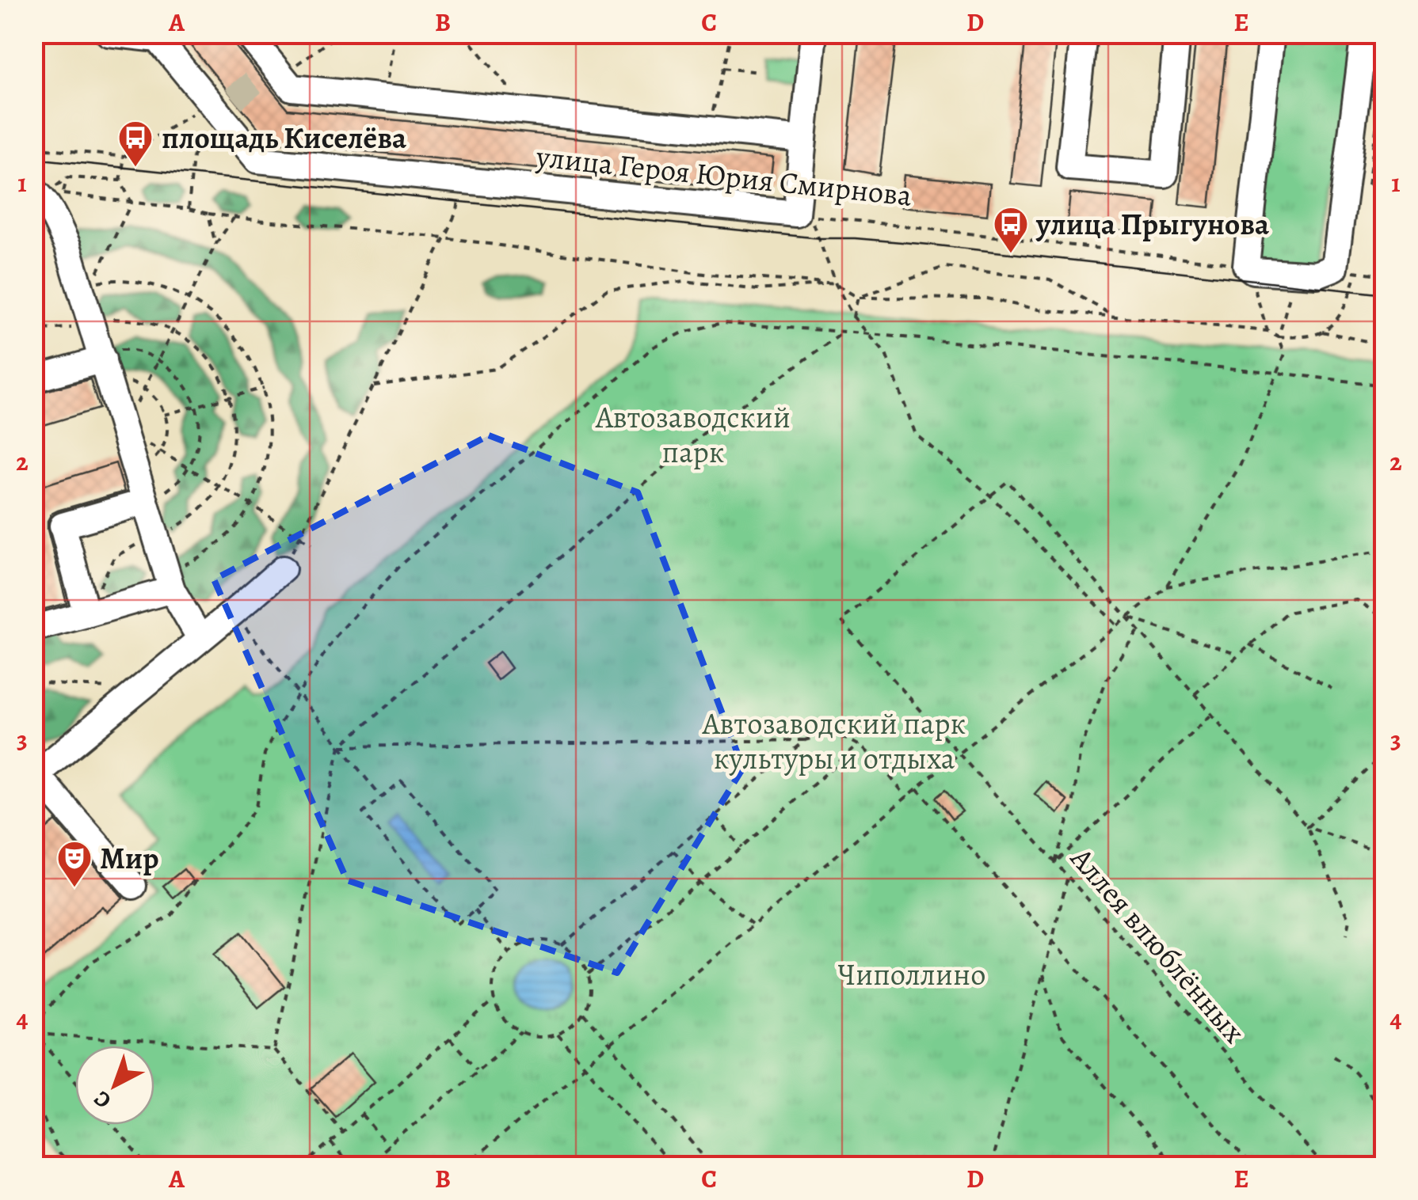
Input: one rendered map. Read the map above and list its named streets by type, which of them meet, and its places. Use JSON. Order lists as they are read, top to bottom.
{
  "streets": {
    "street": ["улица Героя Юрия Смирнова"],
    "path": ["Аллея влюблённых"]
  },
  "parks": ["Автозаводский парк", "Автозаводский парк культуры и отдыха", "Чиполлино"],
  "places": {
    "bus stop": ["площадь Киселёва", "улица Прыгунова"],
    "theatre": ["Мир"]
  },
  "north": "bottom left",
  "grid": {
    "columns": [
      "A",
      "B",
      "C",
      "D",
      "E"
    ],
    "rows": [
      "1",
      "2",
      "3",
      "4"
    ]
  }
}
